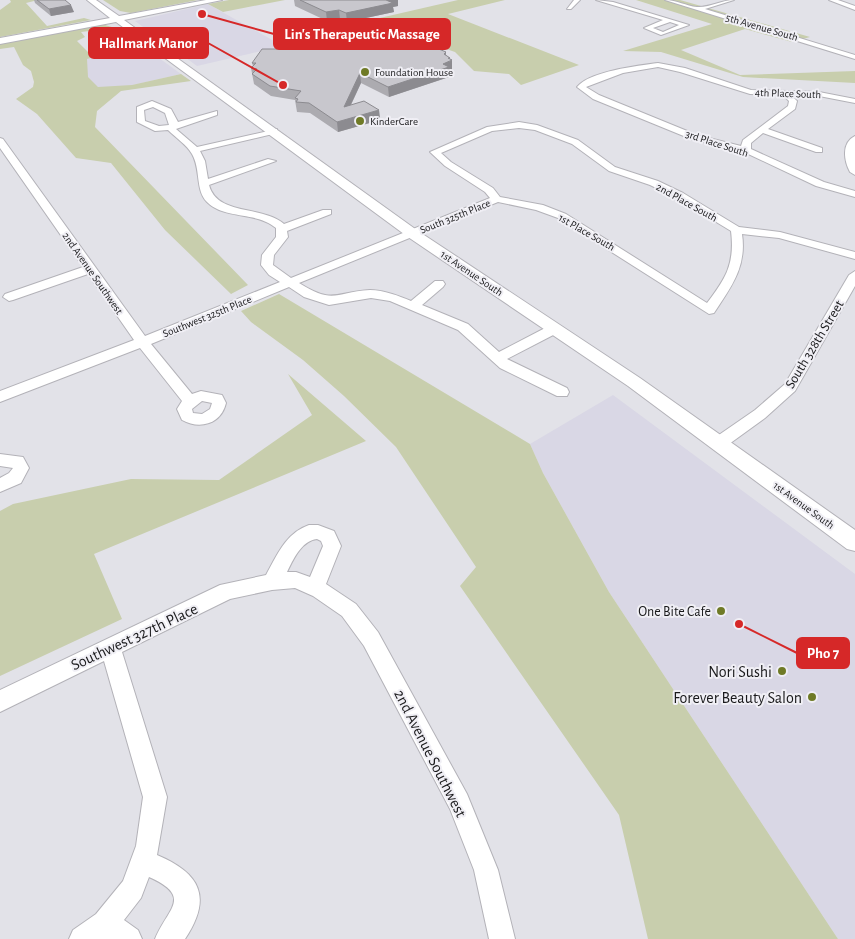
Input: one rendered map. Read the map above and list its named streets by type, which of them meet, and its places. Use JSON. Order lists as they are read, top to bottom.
{
  "streets": {
    "main road": ["1st Avenue South"],
    "street": [
      "5th Avenue South",
      "4th Place South",
      "3rd Place South",
      "2nd Place South",
      "South 325th Place",
      "1st Place South",
      "2nd Avenue Southwest",
      "Southwest 325th Place",
      "South 328th Street",
      "Southwest 327th Place"
    ]
  },
  "crossings": [
    ["4th Place South", "3rd Place South"],
    ["2nd Place South", "South 325th Place"],
    ["2nd Place South", "1st Place South"],
    ["South 325th Place", "1st Place South"],
    ["South 325th Place", "1st Avenue South"],
    ["South 325th Place", "Southwest 325th Place"],
    ["2nd Avenue Southwest", "Southwest 325th Place"],
    ["2nd Avenue Southwest", "Southwest 327th Place"],
    ["1st Avenue South", "Southwest 325th Place"],
    ["1st Avenue South", "South 328th Street"]
  ],
  "places": [
    "Lin's Therapeutic Massage",
    "Foundation House",
    "Hallmark Manor",
    "KinderCare",
    "One Bite Cafe",
    "Pho 7",
    "Nori Sushi",
    "Forever Beauty Salon"
  ]
}
